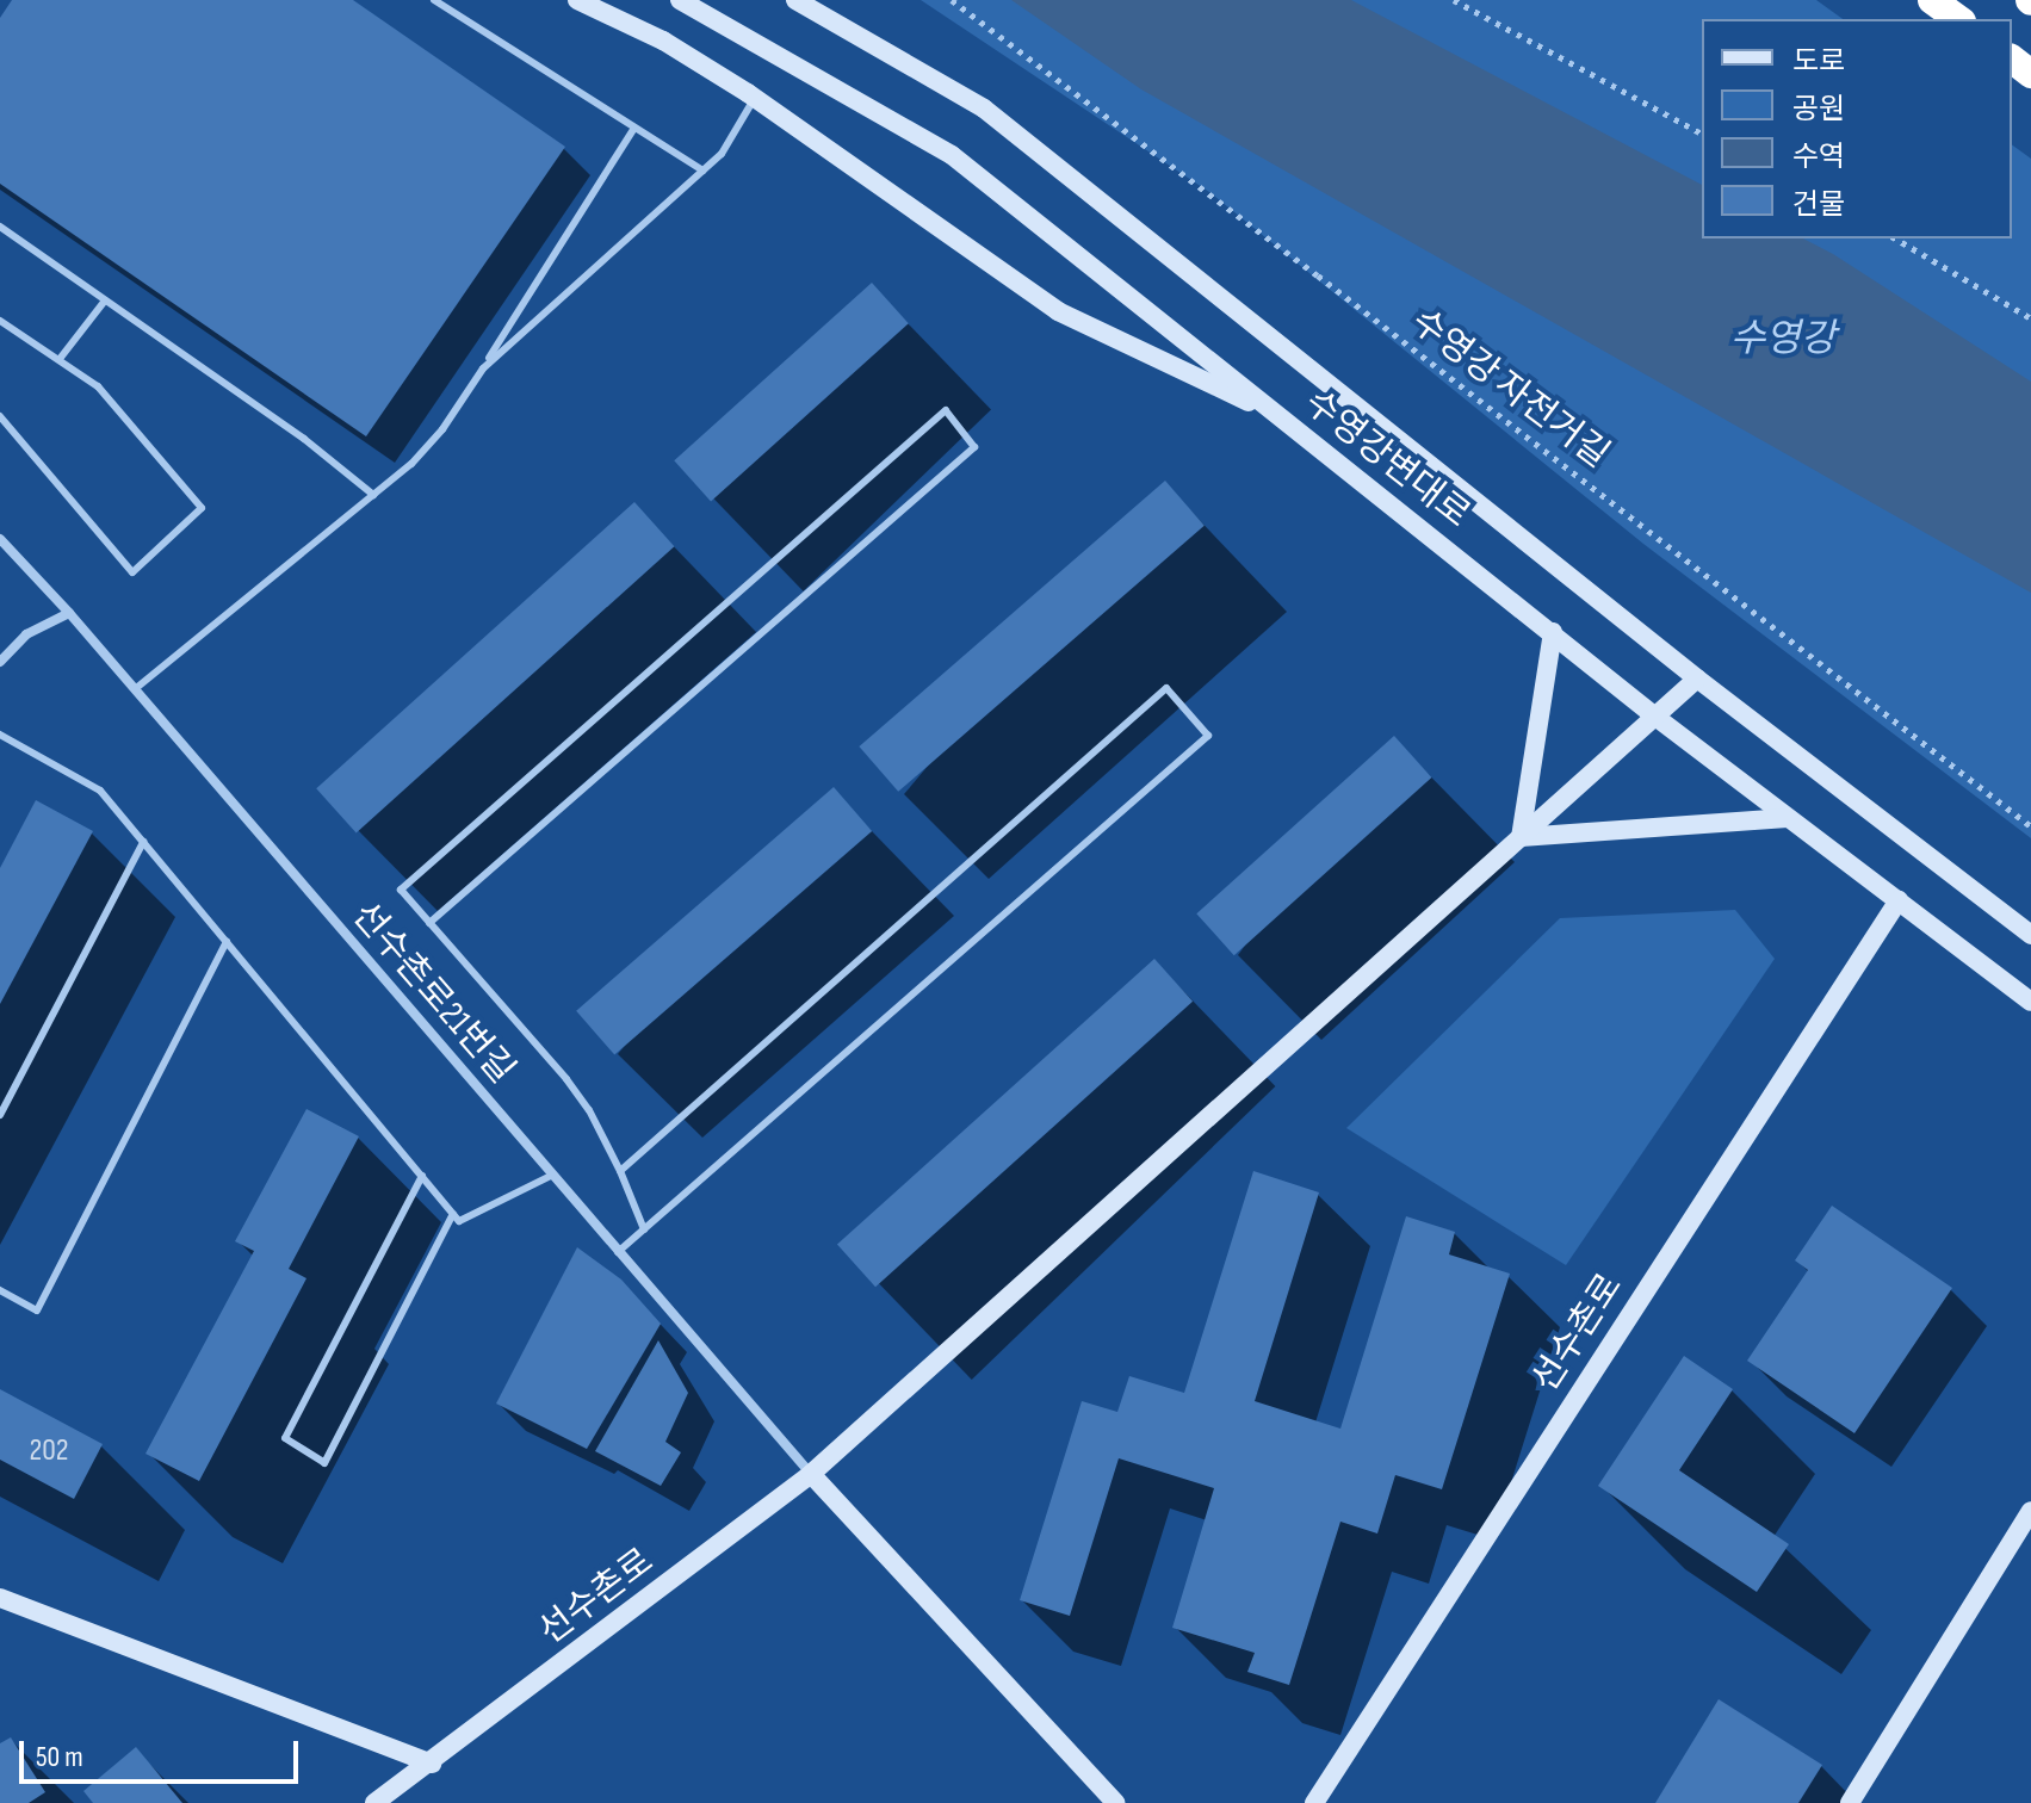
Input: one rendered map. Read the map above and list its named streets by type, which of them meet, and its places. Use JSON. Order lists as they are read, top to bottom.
{
  "streets": {
    "main road": ["수영강변대로", "선수촌로"],
    "street": ["선수촌로21번길"],
    "path": ["수영강 자전거길"]
  },
  "crossings": [
    ["수영강변대로", "선수촌로"],
    ["선수촌로21번길", "선수촌로"]
  ],
  "water": ["수영강"],
  "house_numbers": ["202"],
  "legend": [
    "도로",
    "공원",
    "수역",
    "건물"
  ],
  "scale_bar": "50 m"
}
